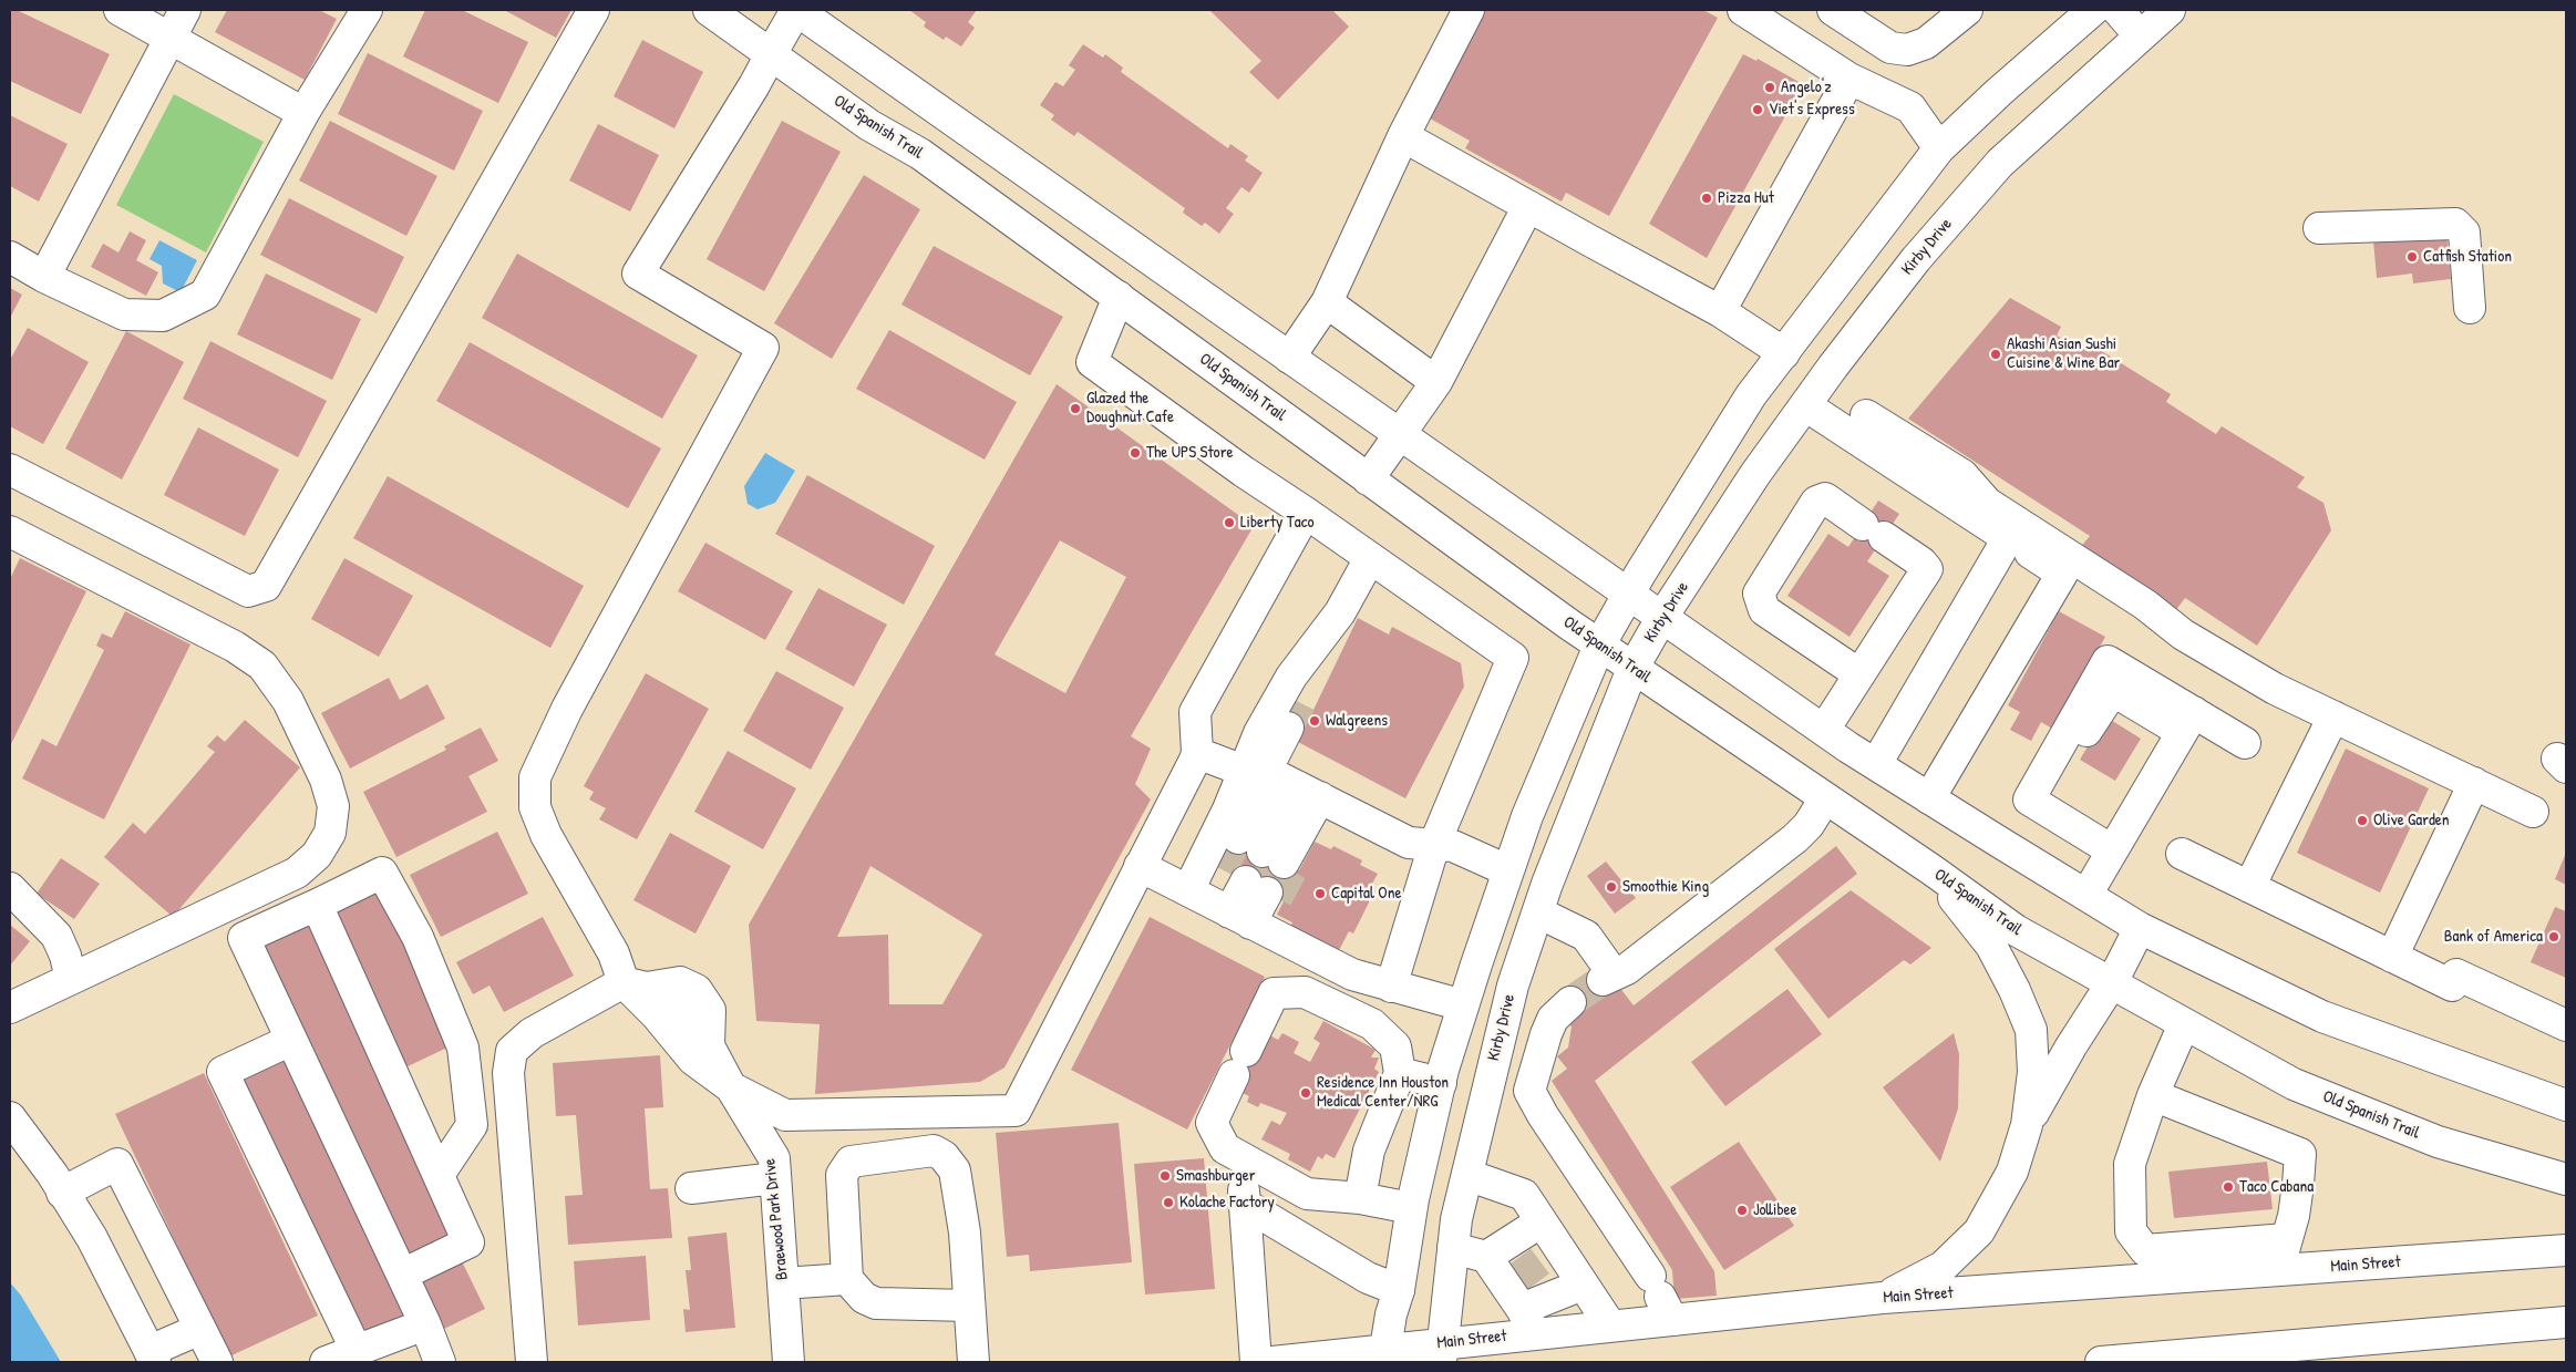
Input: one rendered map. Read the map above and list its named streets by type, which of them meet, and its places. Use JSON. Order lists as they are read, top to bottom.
{
  "streets": {
    "main road": [
      "Old Spanish Trail",
      "Kirby Drive",
      "Braewood Park Drive",
      "Main Street"
    ]
  },
  "crossings": [
    ["Old Spanish Trail", "Kirby Drive"],
    ["Kirby Drive", "Main Street"]
  ],
  "places": [
    "Angelo'z",
    "Viet's Express",
    "Pizza Hut",
    "Catfish Station",
    "Akashi Asian Sushi Cuisine & Wine Bar",
    "Glazed the Doughnut Cafe",
    "The UPS Store",
    "Liberty Taco",
    "Walgreens",
    "Olive Garden",
    "Smoothie King",
    "Capital One",
    "Bank of America",
    "Residence Inn Houston Medical Center/NRG",
    "Smashburger",
    "Taco Cabana",
    "Kolache Factory",
    "Jollibee"
  ]
}
